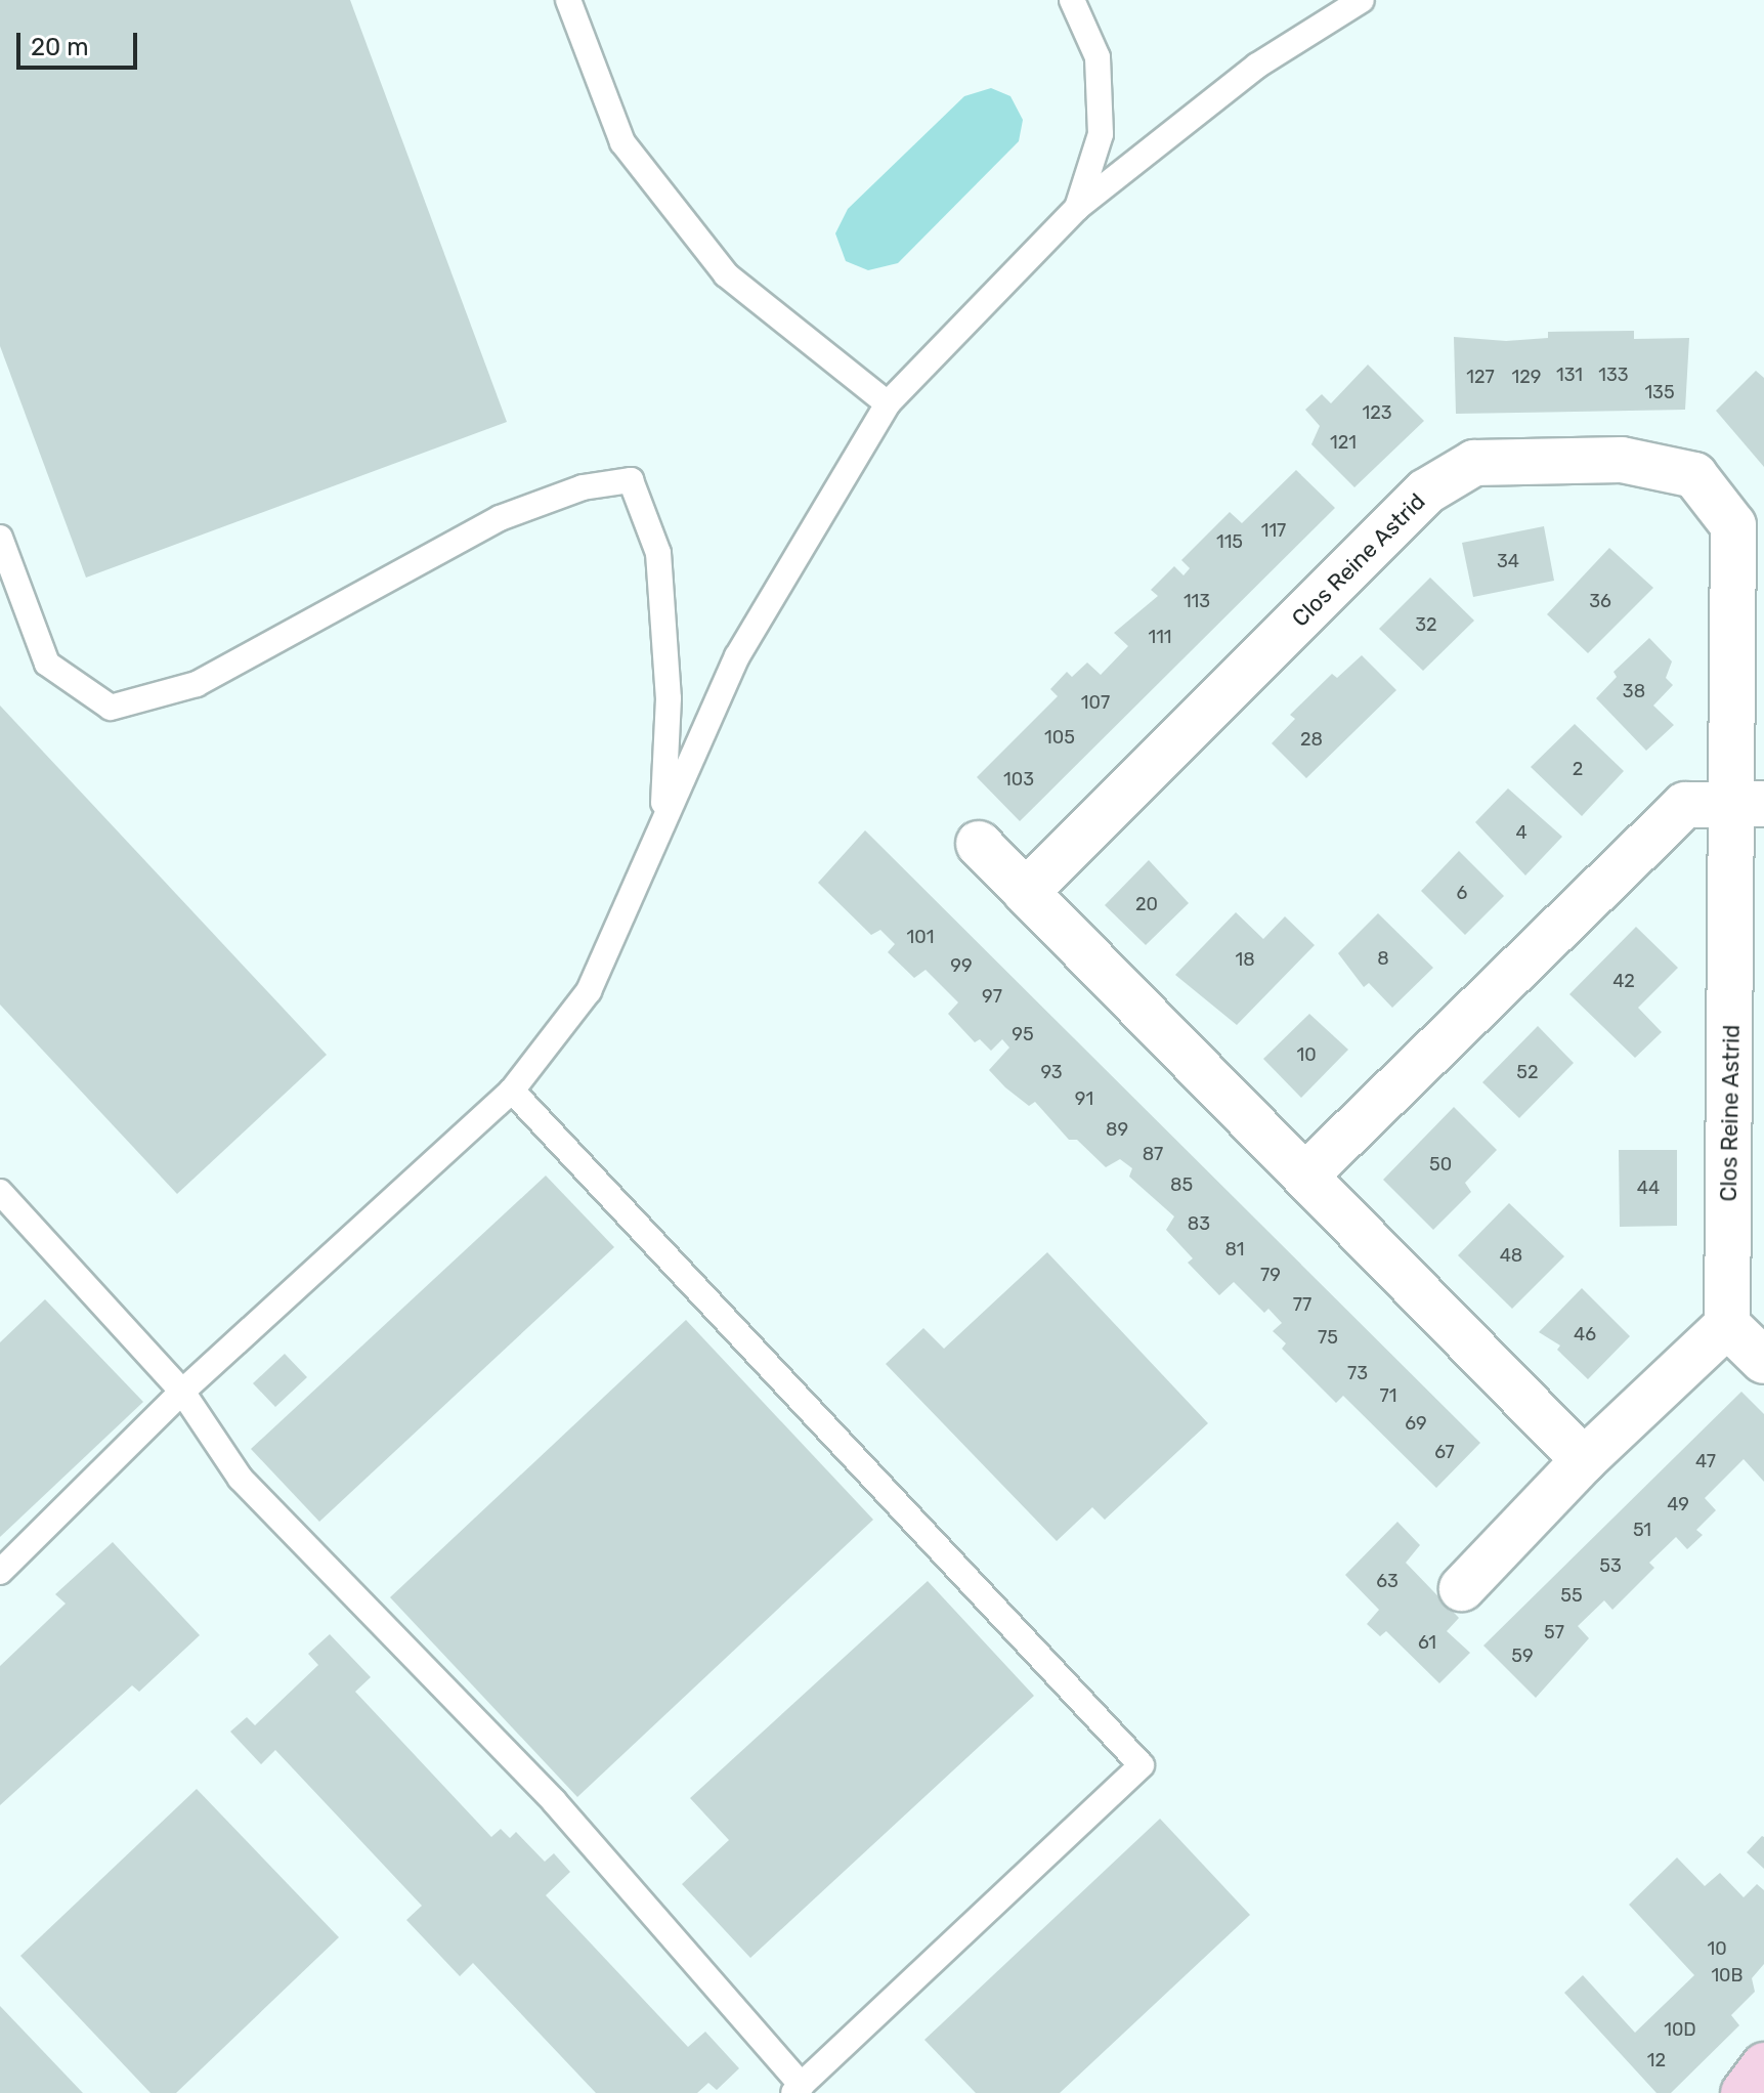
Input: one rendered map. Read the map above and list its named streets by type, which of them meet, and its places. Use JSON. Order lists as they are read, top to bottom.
{
  "streets": {
    "street": ["Clos Reine Astrid"]
  },
  "house_numbers": [
    "131",
    "133",
    "127",
    "129",
    "135",
    "123",
    "121",
    "117",
    "115",
    "34",
    "113",
    "36",
    "32",
    "111",
    "38",
    "107",
    "105",
    "28",
    "2",
    "103",
    "4",
    "6",
    "20",
    "101",
    "8",
    "18",
    "99",
    "42",
    "97",
    "95",
    "10",
    "93",
    "52",
    "91",
    "89",
    "87",
    "50",
    "85",
    "44",
    "83",
    "81",
    "48",
    "79",
    "77",
    "46",
    "75",
    "73",
    "71",
    "69",
    "67",
    "47",
    "49",
    "51",
    "53",
    "63",
    "55",
    "57",
    "61",
    "59",
    "10",
    "10B",
    "10D",
    "12"
  ],
  "scale_bar": "20 m"
}
